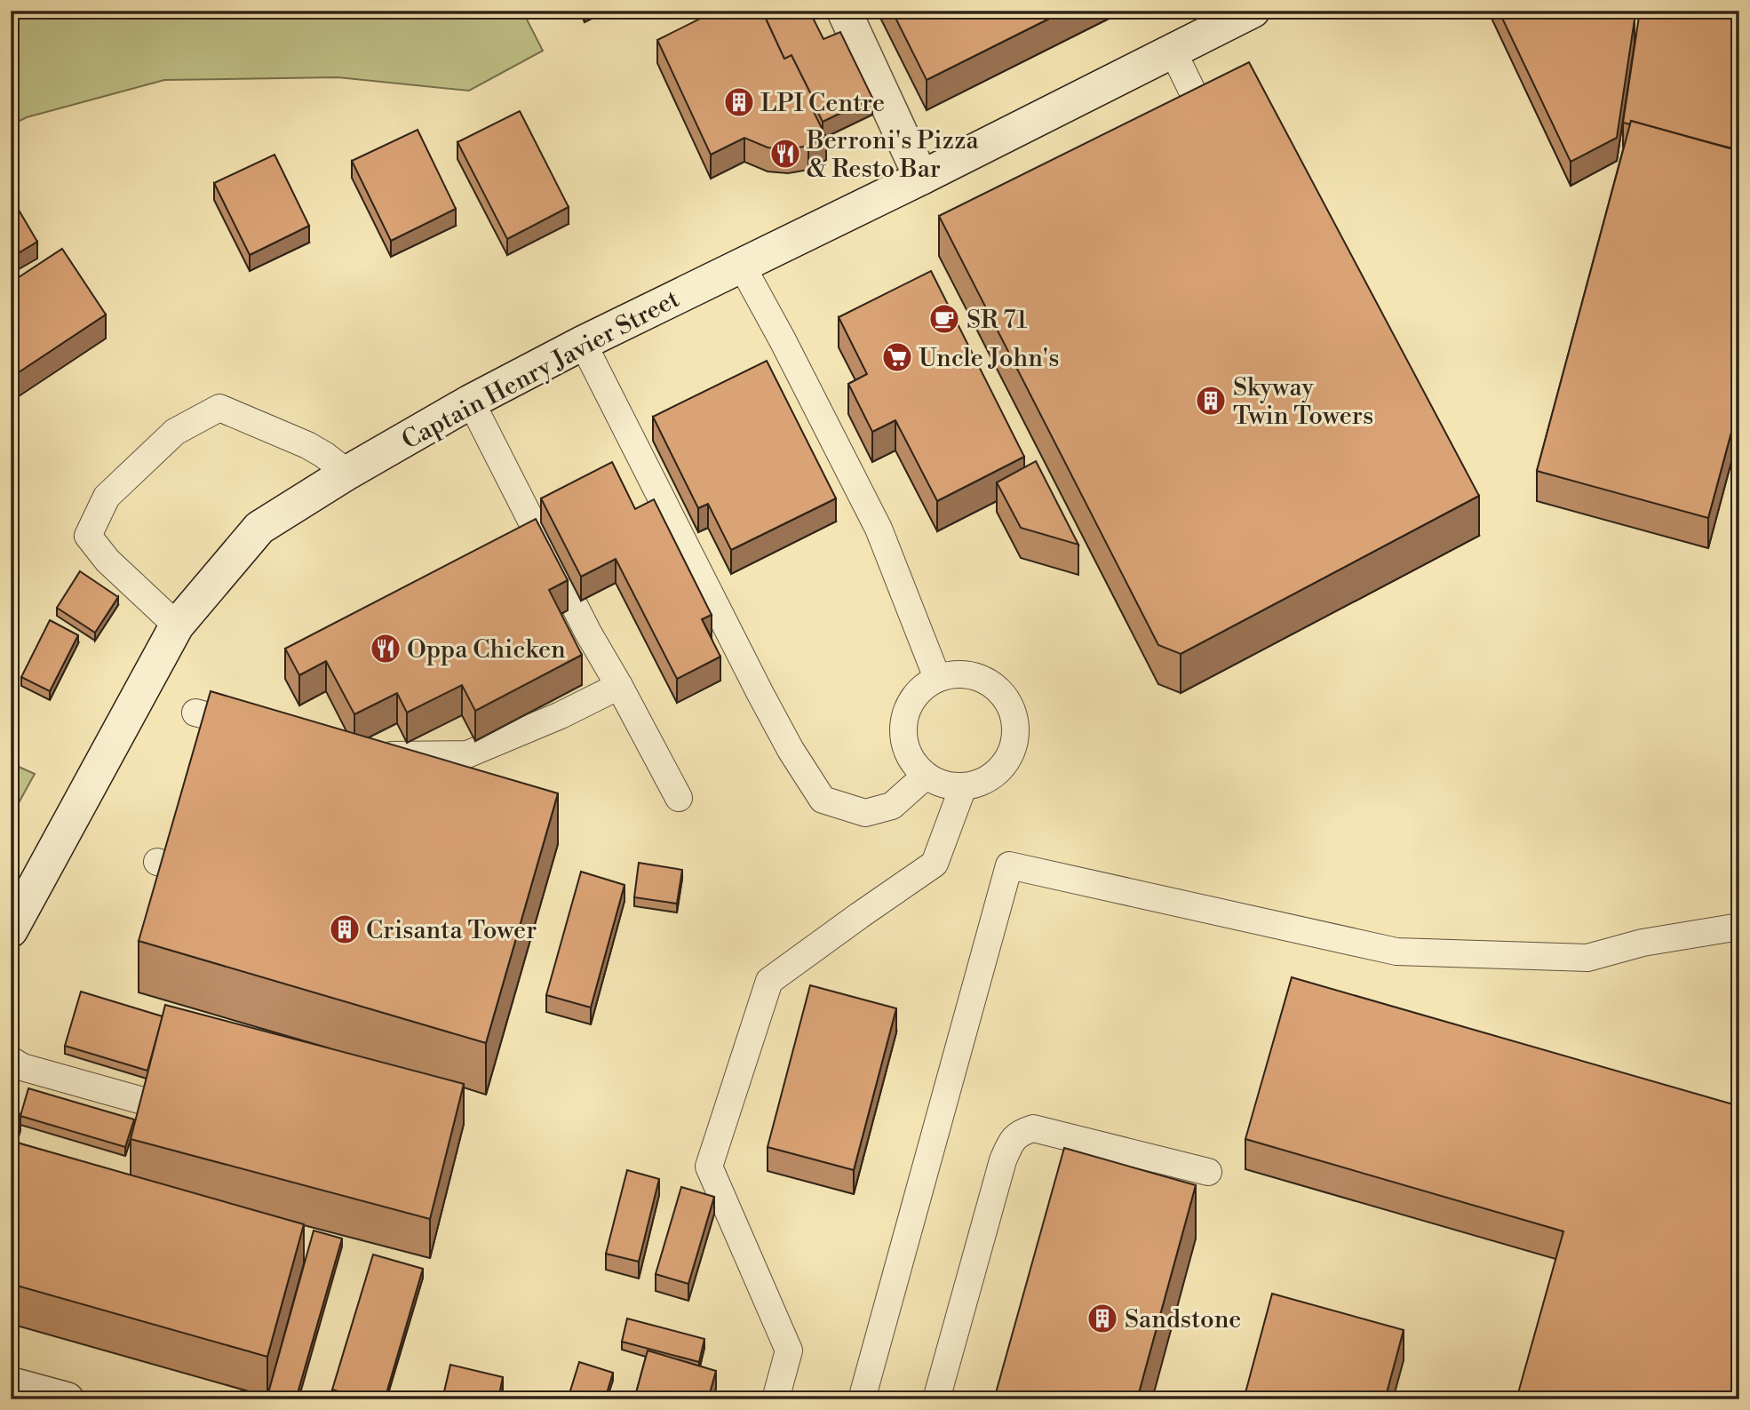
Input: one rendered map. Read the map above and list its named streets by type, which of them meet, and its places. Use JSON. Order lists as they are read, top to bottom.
{
  "streets": {
    "street": ["Captain Henry Javier Street"]
  },
  "places": {
    "building": [
      "LPI Centre",
      "Skyway Twin Towers",
      "Crisanta Tower",
      "Sandstone"
    ],
    "restaurant": ["Berroni's Pizza & Resto Bar", "Oppa Chicken"],
    "cafe": ["SR 71"],
    "supermarket": ["Uncle John's"]
  }
}
